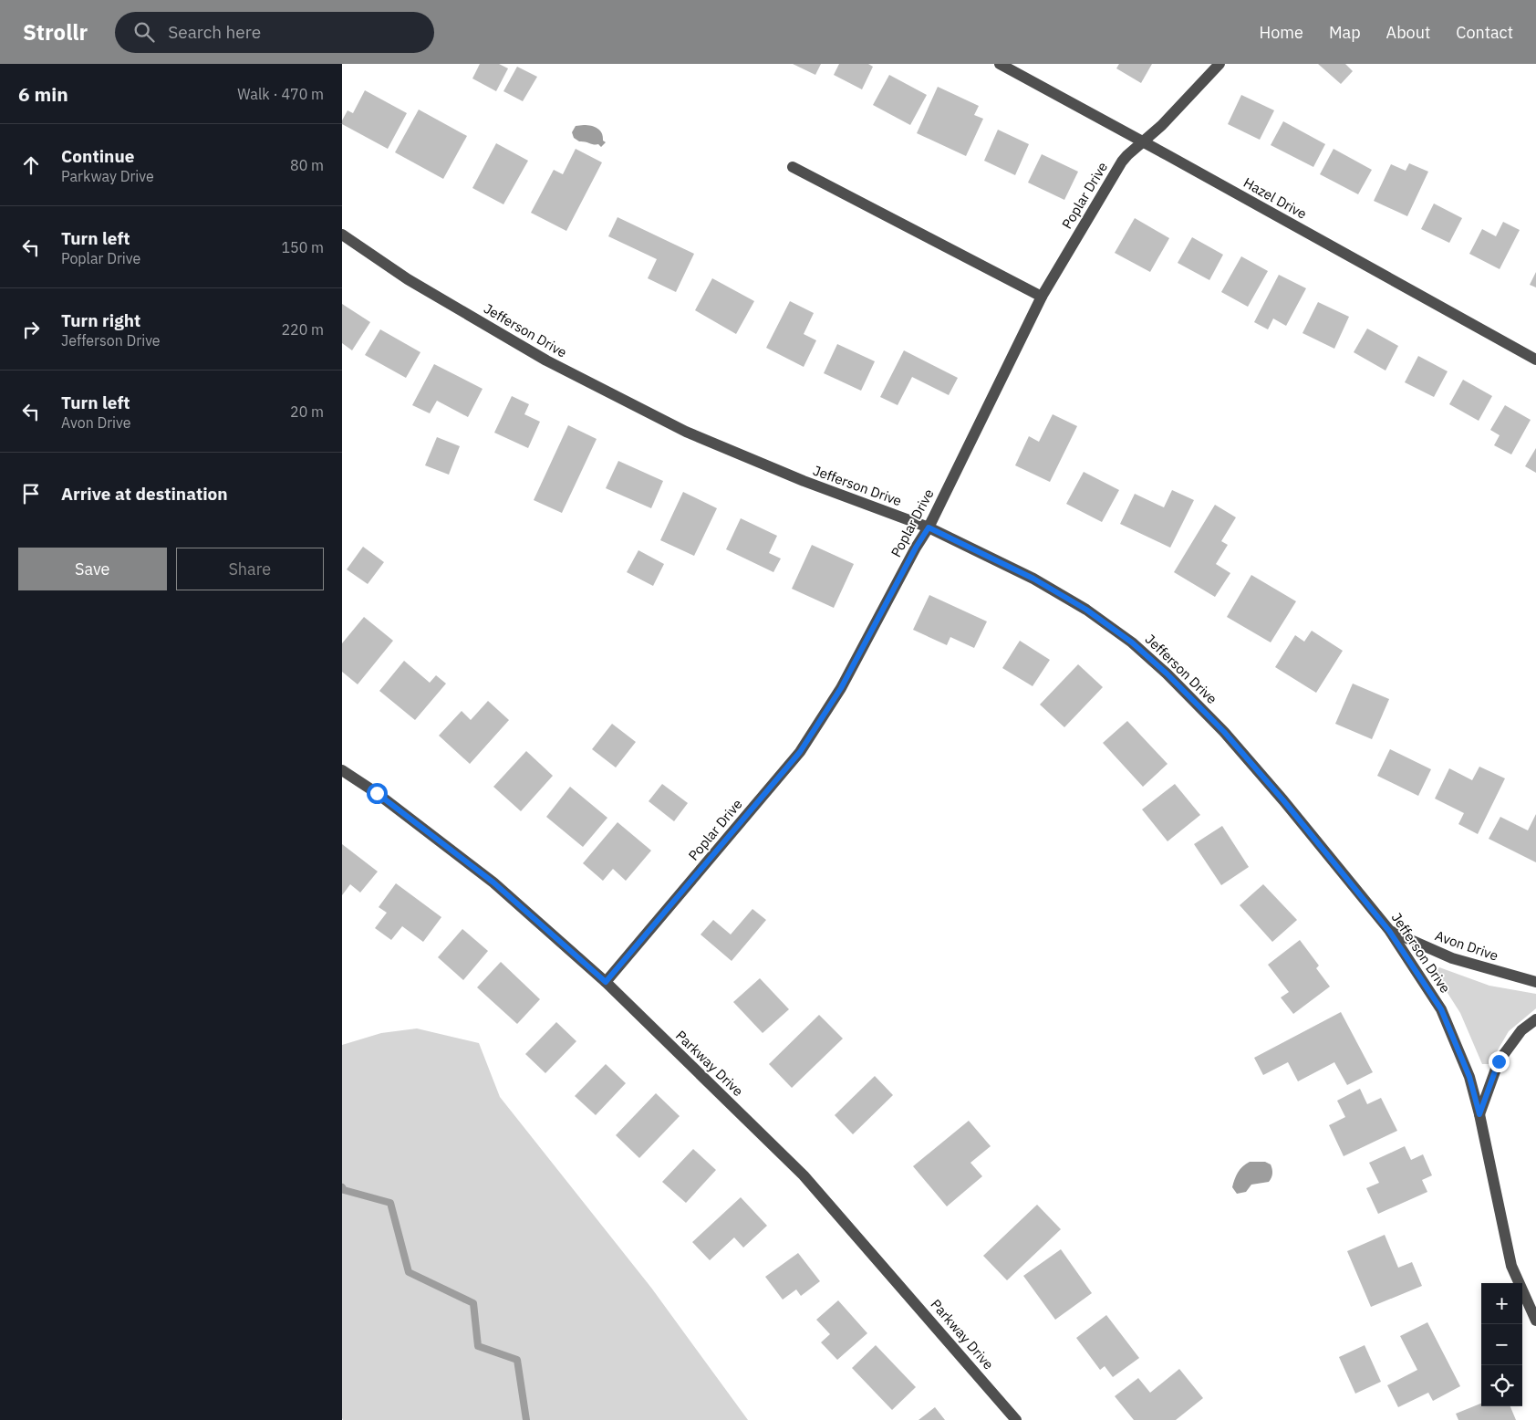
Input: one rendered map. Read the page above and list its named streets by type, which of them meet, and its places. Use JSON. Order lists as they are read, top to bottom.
{
  "streets": {
    "street": [
      "Poplar Drive",
      "Hazel Drive",
      "Jefferson Drive",
      "Avon Drive",
      "Parkway Drive"
    ]
  },
  "crossings": [
    ["Poplar Drive", "Hazel Drive"],
    ["Poplar Drive", "Jefferson Drive"],
    ["Poplar Drive", "Parkway Drive"],
    ["Jefferson Drive", "Avon Drive"]
  ],
  "page": {
    "header": "Strollr",
    "search": "Search here",
    "nav": [
      "Home",
      "Map",
      "About",
      "Contact"
    ],
    "heading": ["6 min", "Walk · 470 m"],
    "list": [
      ["Continue", "Parkway Drive", "80 m"],
      ["Turn left", "Poplar Drive", "150 m"],
      ["Turn right", "Jefferson Drive", "220 m"],
      ["Turn left", "Avon Drive", "20 m"],
      "Arrive at destination"
    ],
    "buttons": ["Save", "Share"],
    "map_buttons": ["+", "−"]
  }
}
